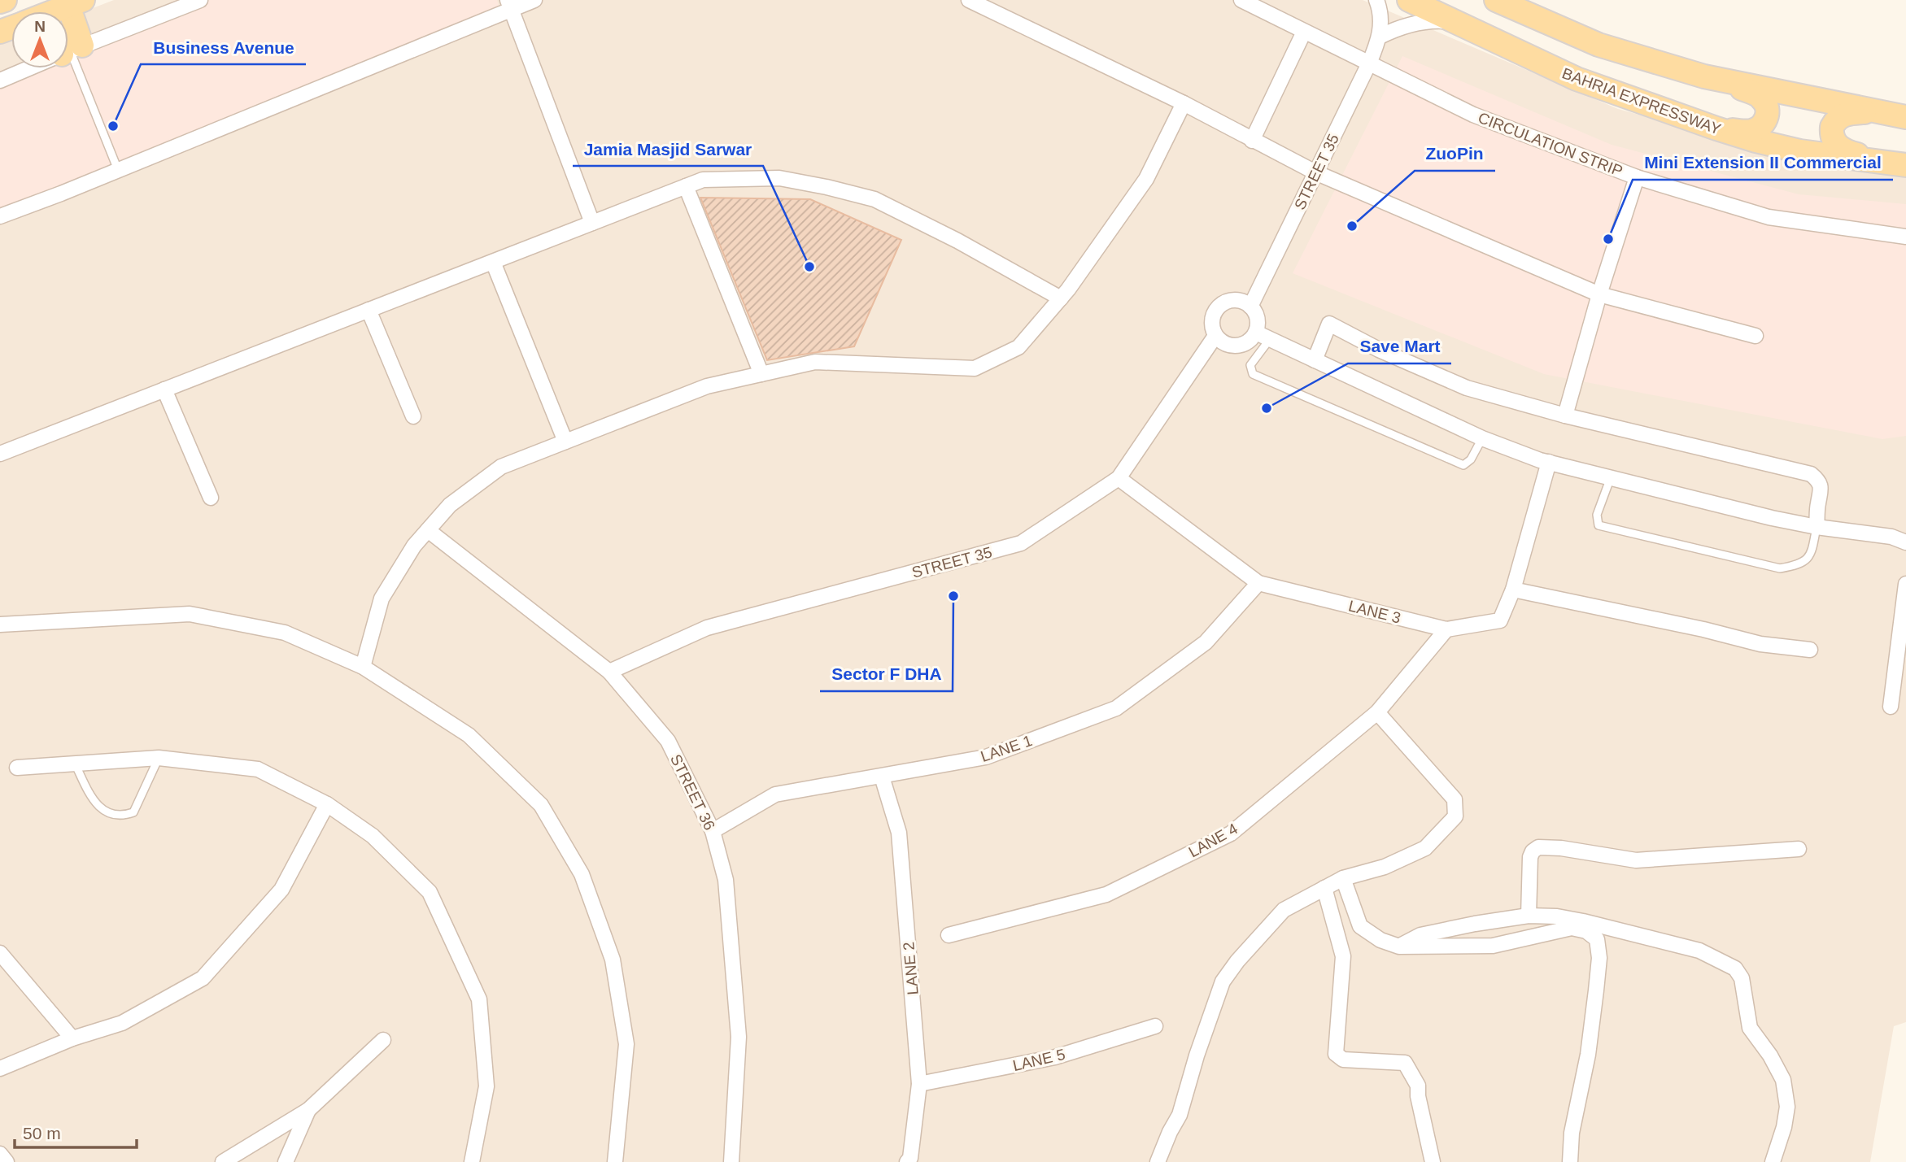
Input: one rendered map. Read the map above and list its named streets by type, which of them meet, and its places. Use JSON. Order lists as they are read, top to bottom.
{
  "streets": {
    "main road": ["BAHRIA EXPRESSWAY"],
    "street": [
      "CIRCULATION STRIP",
      "STREET 35",
      "LANE 3",
      "LANE 1",
      "STREET 36",
      "LANE 4",
      "LANE 2",
      "LANE 5"
    ]
  },
  "crossings": [
    ["CIRCULATION STRIP", "STREET 35"],
    ["STREET 35", "LANE 3"],
    ["STREET 35", "STREET 36"],
    ["LANE 3", "LANE 1"],
    ["LANE 3", "LANE 4"],
    ["LANE 1", "STREET 36"],
    ["LANE 1", "LANE 2"],
    ["LANE 2", "LANE 5"]
  ],
  "places": [
    "Business Avenue",
    "ZuoPin",
    "Mini Extension II Commercial",
    "Jamia Masjid Sarwar",
    "Save Mart",
    "Sector F DHA"
  ],
  "scale_bar": "50 m",
  "north": "top"
}
